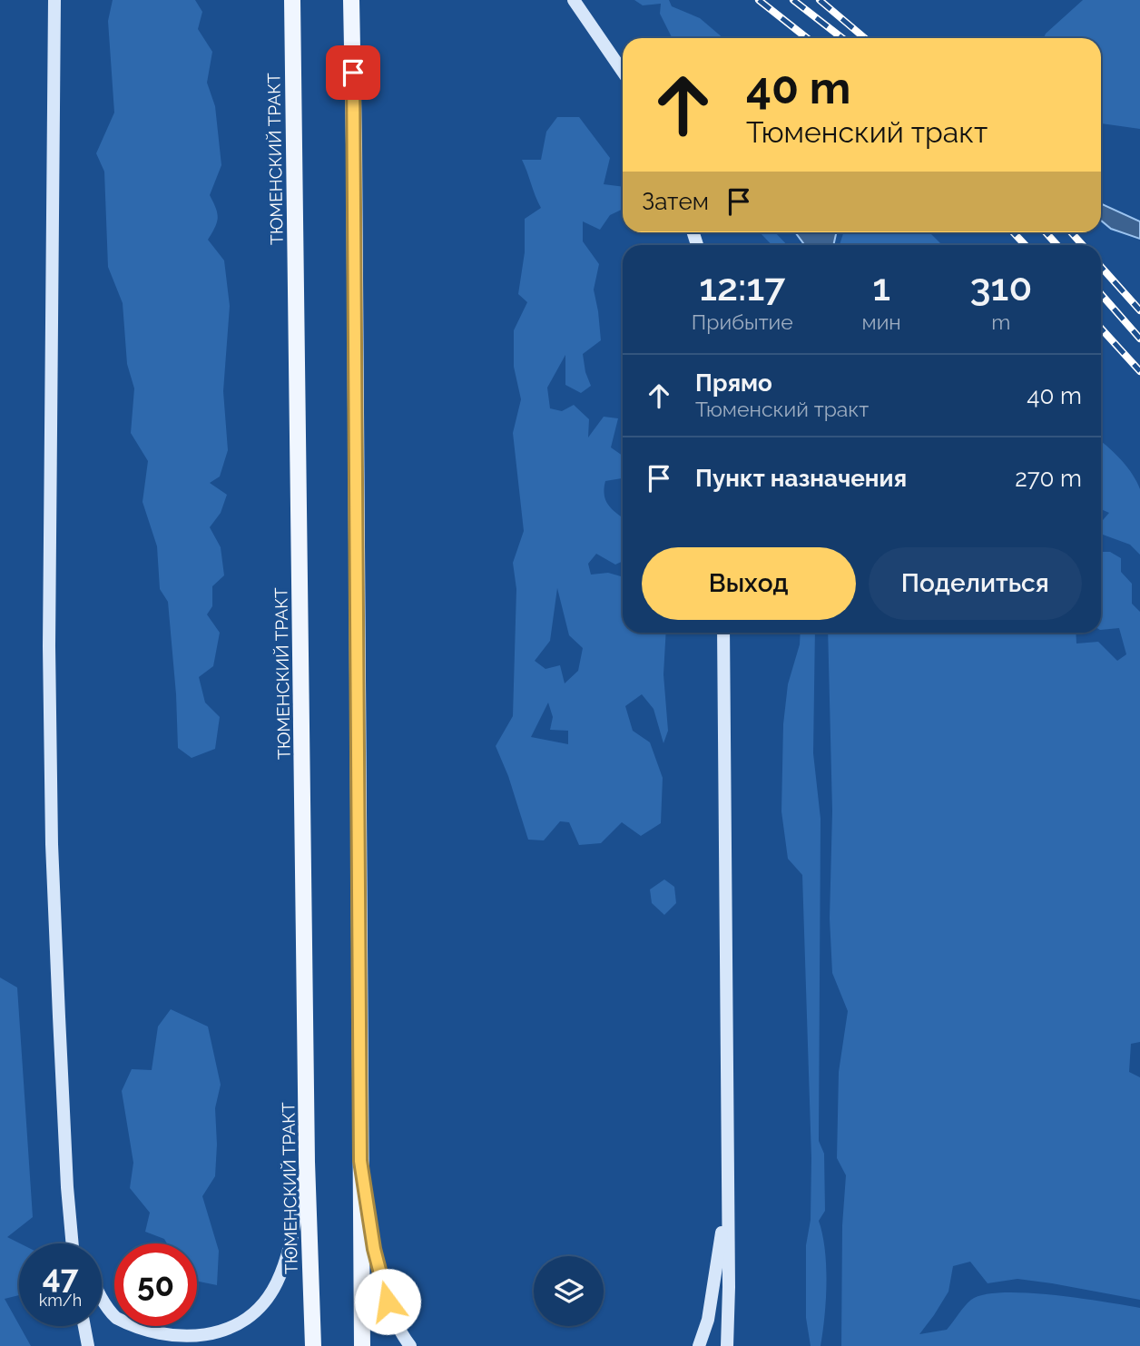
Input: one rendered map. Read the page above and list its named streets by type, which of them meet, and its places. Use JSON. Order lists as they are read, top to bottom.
{
  "streets": {
    "main road": ["ТЮМЕНСКИЙ ТРАКТ"]
  },
  "page": {
    "turn": ["40 m", "Тюменский тракт"],
    "then": "Затем",
    "eta": [
      "12:17",
      "Прибытие",
      "1",
      "мин",
      "310",
      "m"
    ],
    "list": [
      {
        "name": "Прямо",
        "note": "Тюменский тракт",
        "value": "40 m"
      },
      {
        "name": "Пункт назначения",
        "value": "270 m"
      }
    ],
    "buttons": ["Выход", "Поделиться"],
    "speed": "47 km/h",
    "limit": "50"
  }
}
